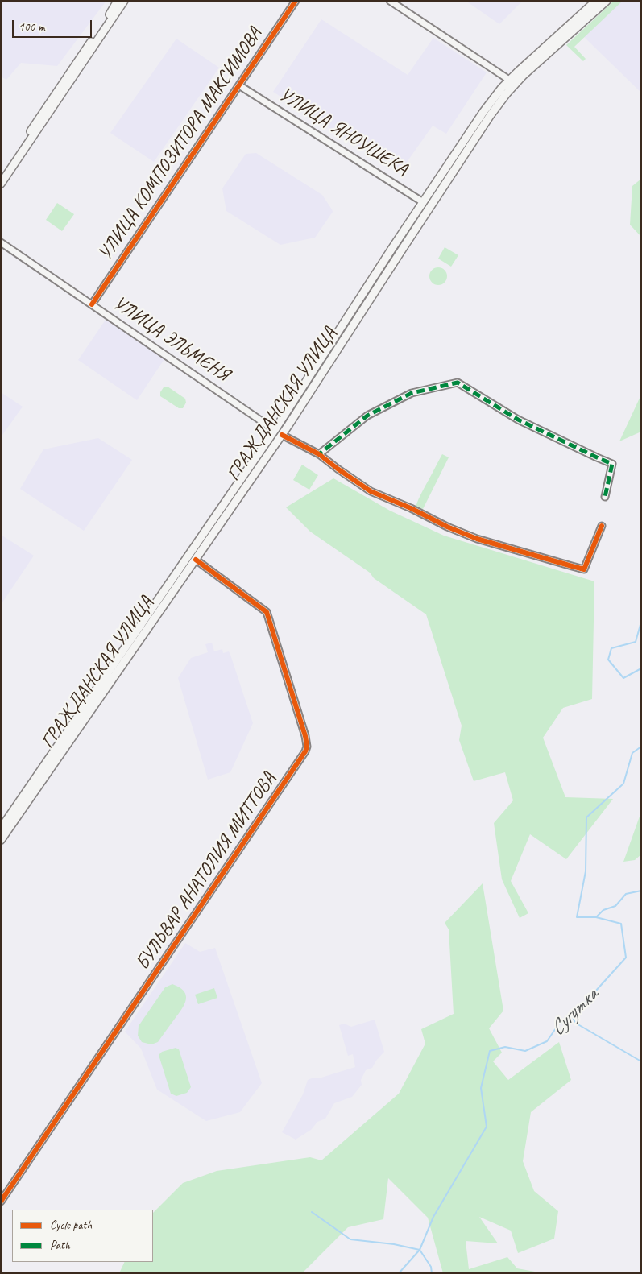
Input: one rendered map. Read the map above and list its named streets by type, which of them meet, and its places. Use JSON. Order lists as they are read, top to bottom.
{
  "streets": {
    "main road": ["УЛИЦА ЯНОУШЕКА", "УЛИЦА ЭЛЬМЕНЯ", "ГРАЖДАНСКАЯ УЛИЦА"],
    "street": ["УЛИЦА КОМПОЗИТОРА МАКСИМОВА", "БУЛЬВАР АНАТОЛИЯ МИТТОВА"]
  },
  "crossings": [
    ["УЛИЦА ЯНОУШЕКА", "УЛИЦА КОМПОЗИТОРА МАКСИМОВА"],
    ["УЛИЦА ЯНОУШЕКА", "ГРАЖДАНСКАЯ УЛИЦА"],
    ["УЛИЦА КОМПОЗИТОРА МАКСИМОВА", "УЛИЦА ЭЛЬМЕНЯ"],
    ["УЛИЦА ЭЛЬМЕНЯ", "ГРАЖДАНСКАЯ УЛИЦА"],
    ["ГРАЖДАНСКАЯ УЛИЦА", "БУЛЬВАР АНАТОЛИЯ МИТТОВА"]
  ],
  "water": ["Сугутка"],
  "legend": ["Cycle path", "Path"],
  "scale_bar": "100 m"
}
